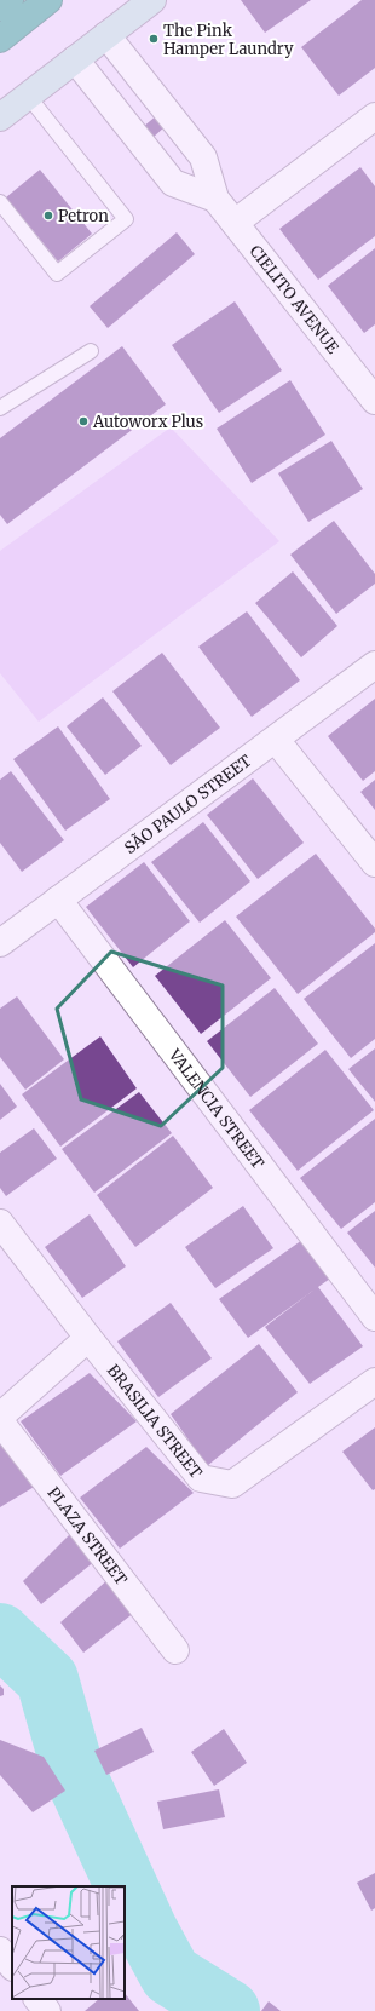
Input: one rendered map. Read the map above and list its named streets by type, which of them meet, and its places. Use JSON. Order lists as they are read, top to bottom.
{
  "streets": {
    "street": [
      "CIELITO AVENUE",
      "SÃO PAULO STREET",
      "VALENCIA STREET",
      "BRASILIA STREET",
      "PLAZA STREET"
    ]
  },
  "crossings": [
    ["SÃO PAULO STREET", "VALENCIA STREET"]
  ],
  "places": ["The Pink Hamper Laundry", "Petron", "Autoworx Plus"]
}
